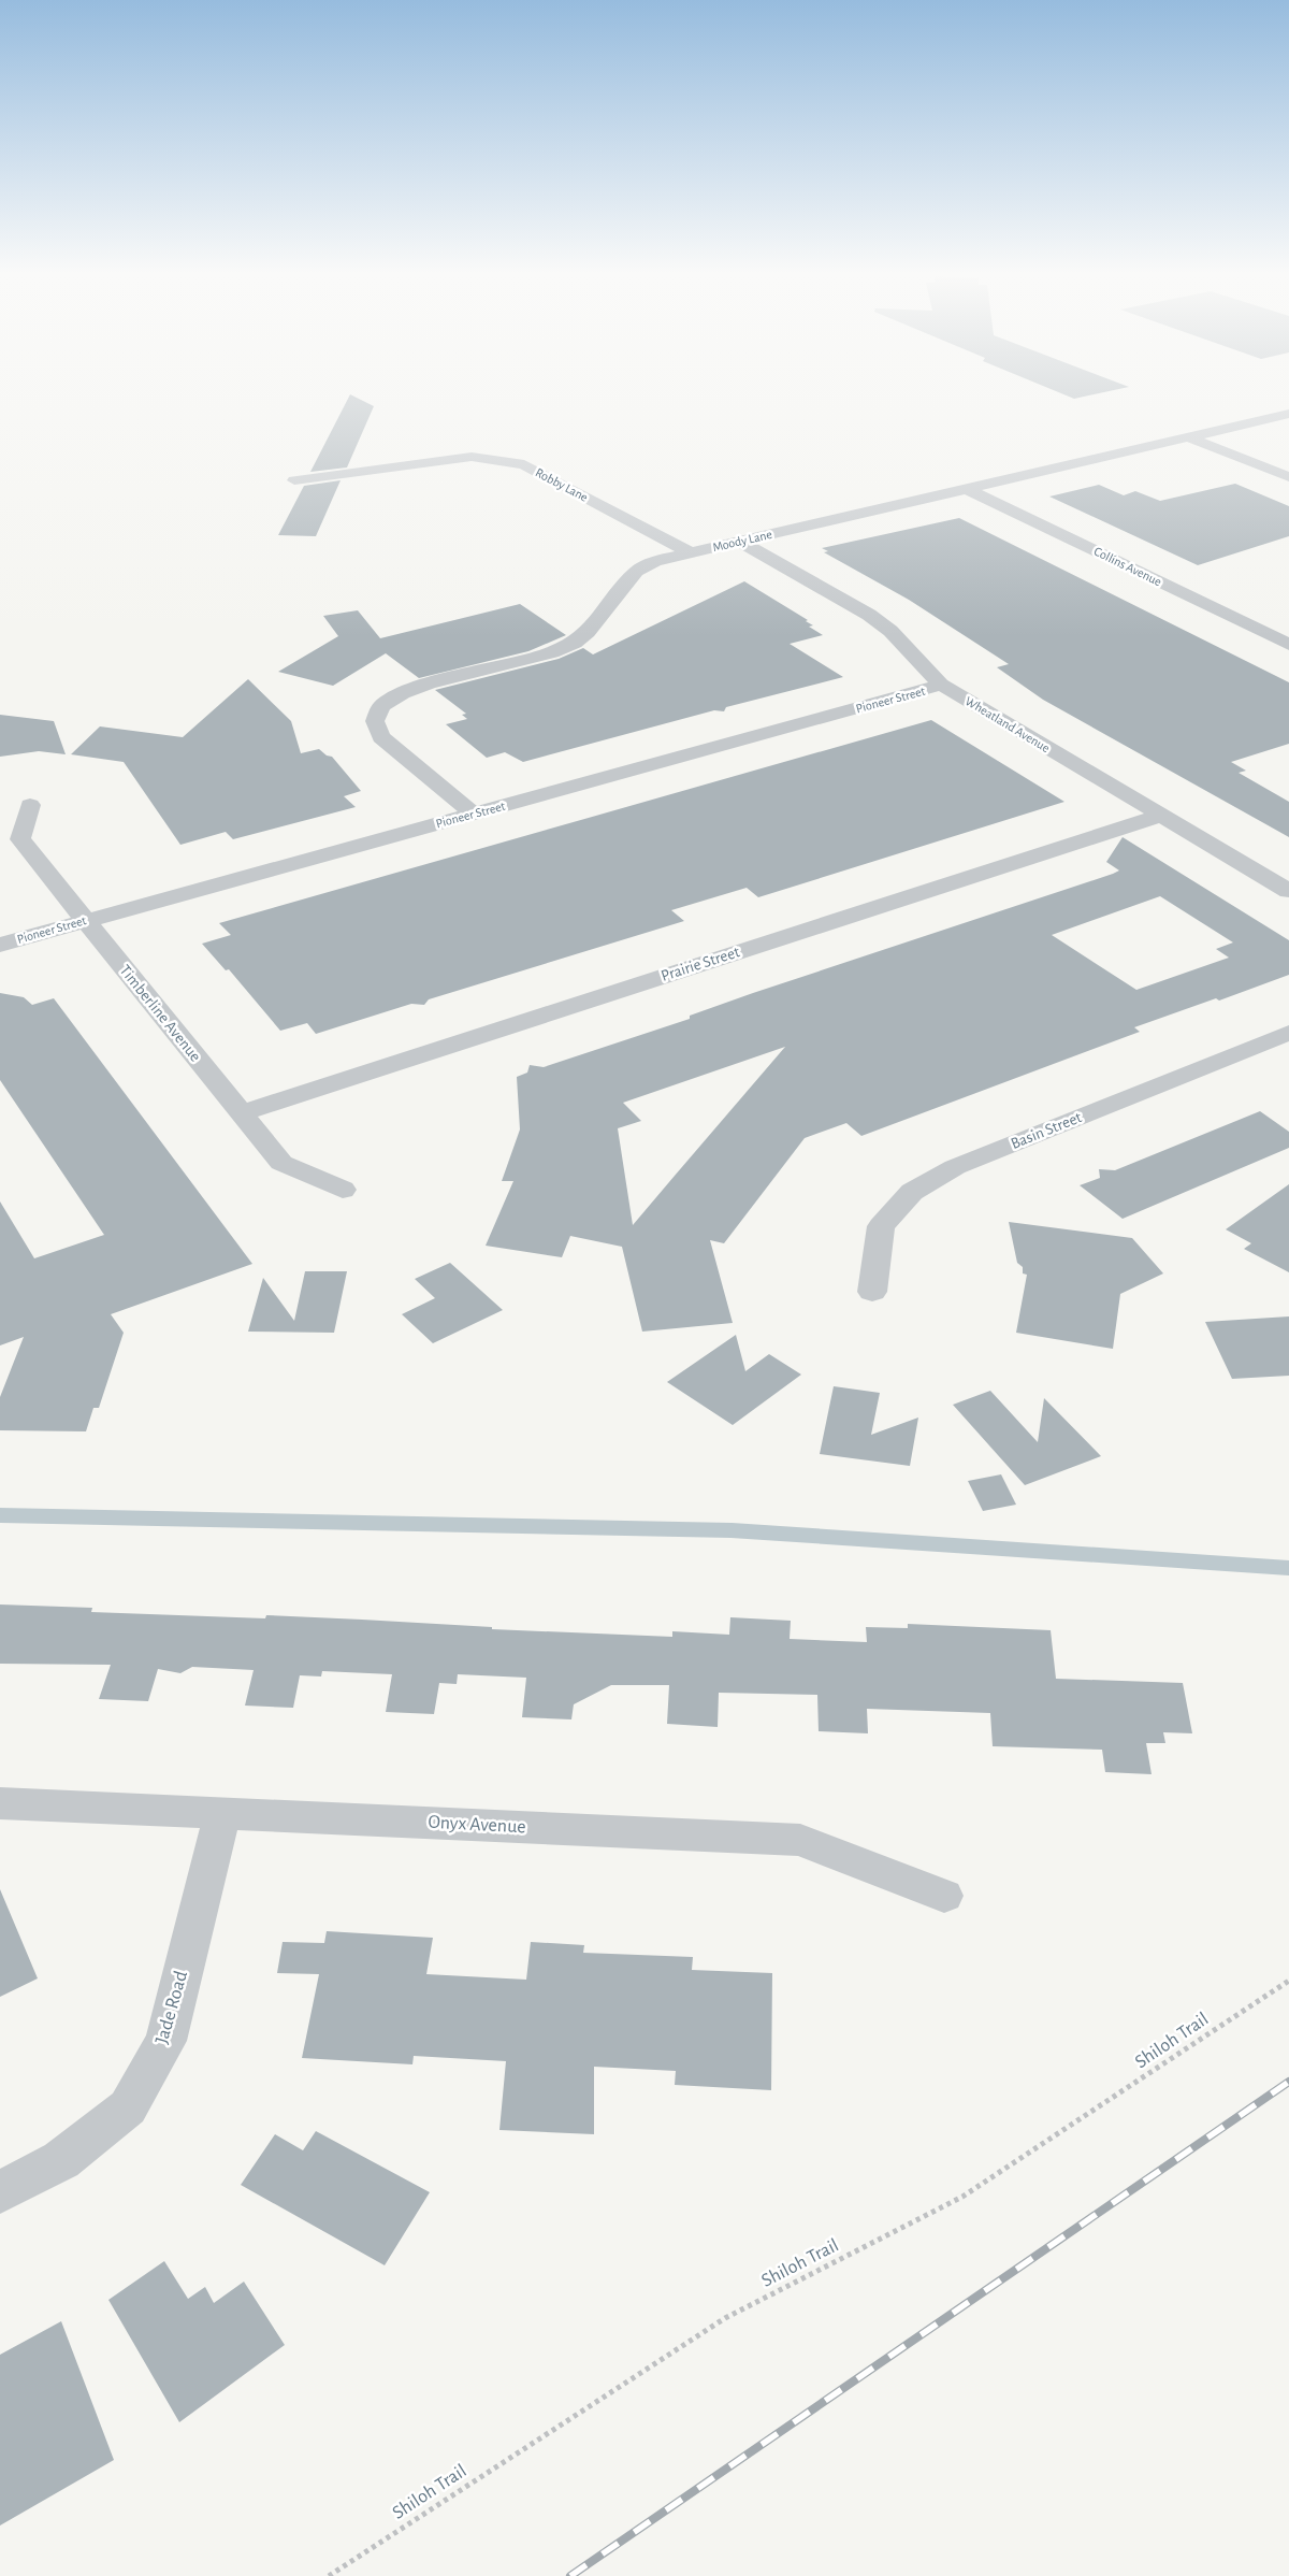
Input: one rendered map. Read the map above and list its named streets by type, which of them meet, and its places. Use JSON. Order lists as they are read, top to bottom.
{
  "streets": {
    "street": [
      "Robby Lane",
      "Moody Lane",
      "Collins Avenue",
      "Pioneer Street",
      "Wheatland Avenue",
      "Prairie Street",
      "Timberline Avenue",
      "Basin Street",
      "Onyx Avenue",
      "Jade Road"
    ],
    "path": ["Shiloh Trail"]
  },
  "crossings": [
    ["Robby Lane", "Moody Lane"],
    ["Moody Lane", "Collins Avenue"],
    ["Moody Lane", "Pioneer Street"],
    ["Moody Lane", "Wheatland Avenue"],
    ["Pioneer Street", "Wheatland Avenue"],
    ["Pioneer Street", "Timberline Avenue"],
    ["Wheatland Avenue", "Prairie Street"],
    ["Prairie Street", "Timberline Avenue"],
    ["Onyx Avenue", "Jade Road"]
  ]
}
